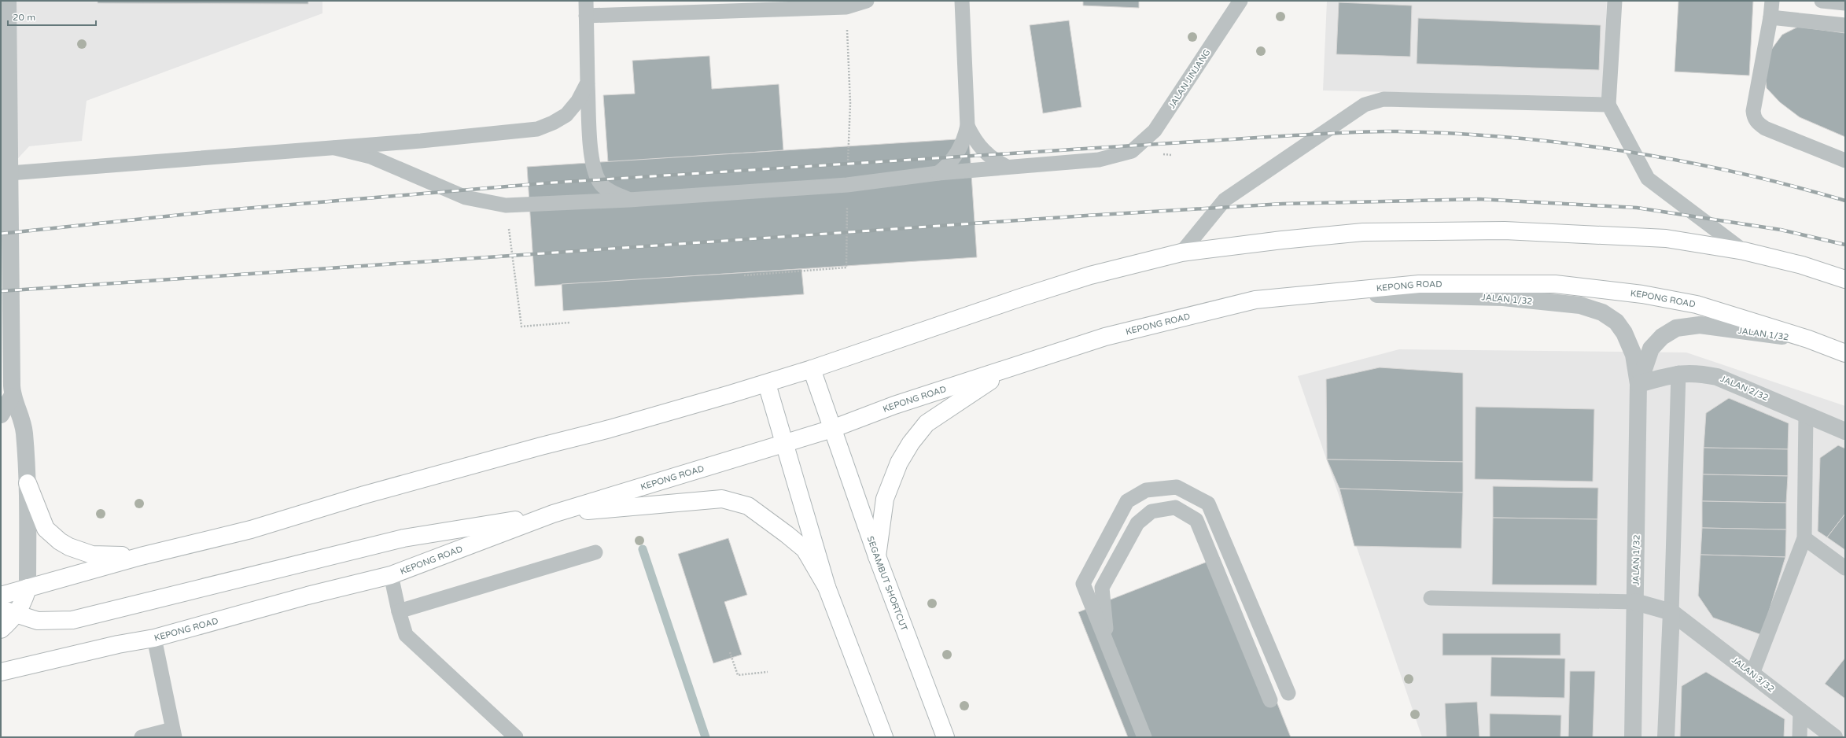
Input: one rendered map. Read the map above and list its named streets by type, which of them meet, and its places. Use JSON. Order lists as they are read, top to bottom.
{
  "streets": {
    "main road": ["KEPONG ROAD", "SEGAMBUT SHORTCUT"],
    "street": ["JALAN 1/32", "JALAN 2/32", "JALAN 3/32"],
    "lane": ["JALAN JINJANG"]
  },
  "crossings": [
    ["KEPONG ROAD", "JALAN 1/32"],
    ["KEPONG ROAD", "SEGAMBUT SHORTCUT"],
    ["JALAN 1/32", "JALAN 2/32"]
  ],
  "scale_bar": "20 m"
}
